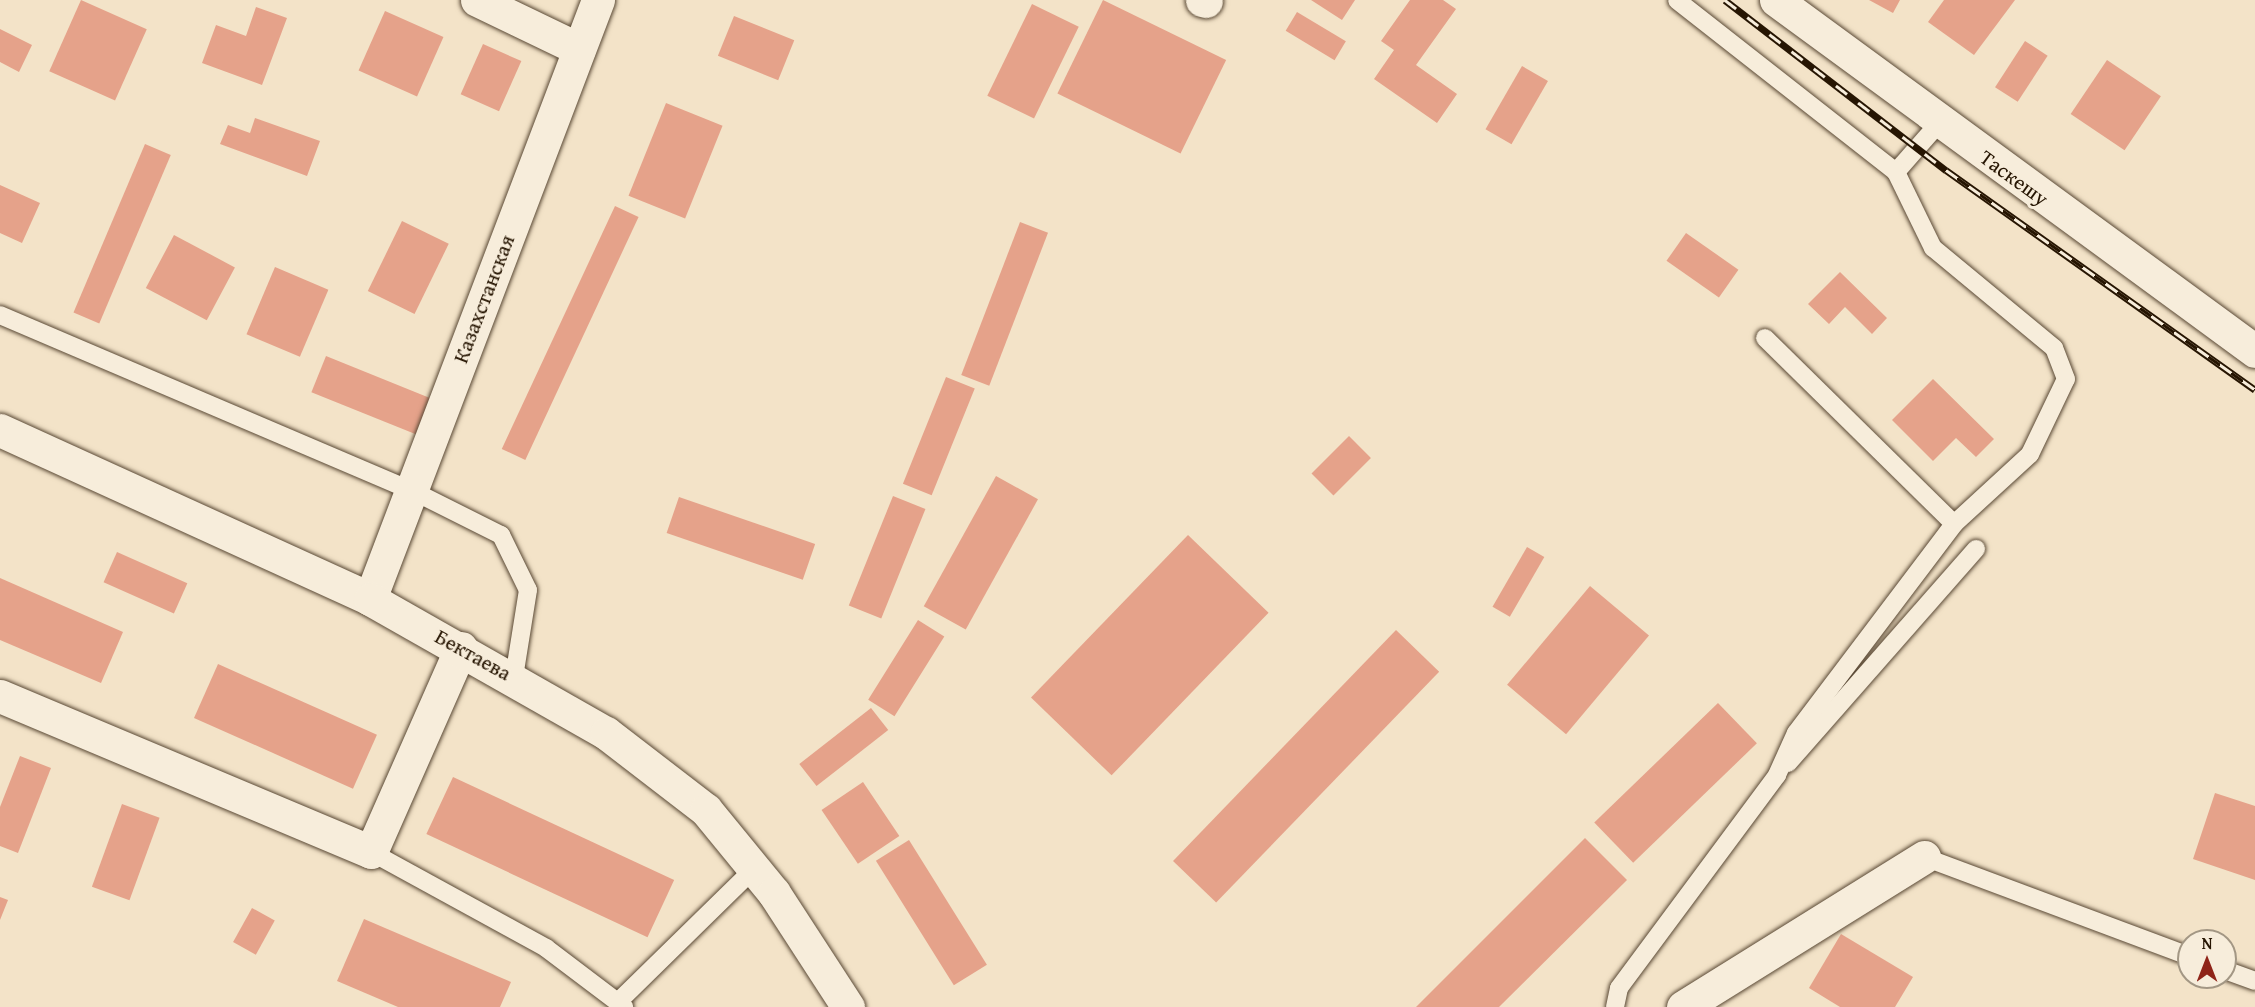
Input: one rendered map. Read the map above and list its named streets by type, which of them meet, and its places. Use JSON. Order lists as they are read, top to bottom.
{
  "streets": {
    "street": ["Таскешу", "Казахстанская", "Бектаева"]
  },
  "crossings": [
    ["Казахстанская", "Бектаева"]
  ],
  "north": "top"
}
